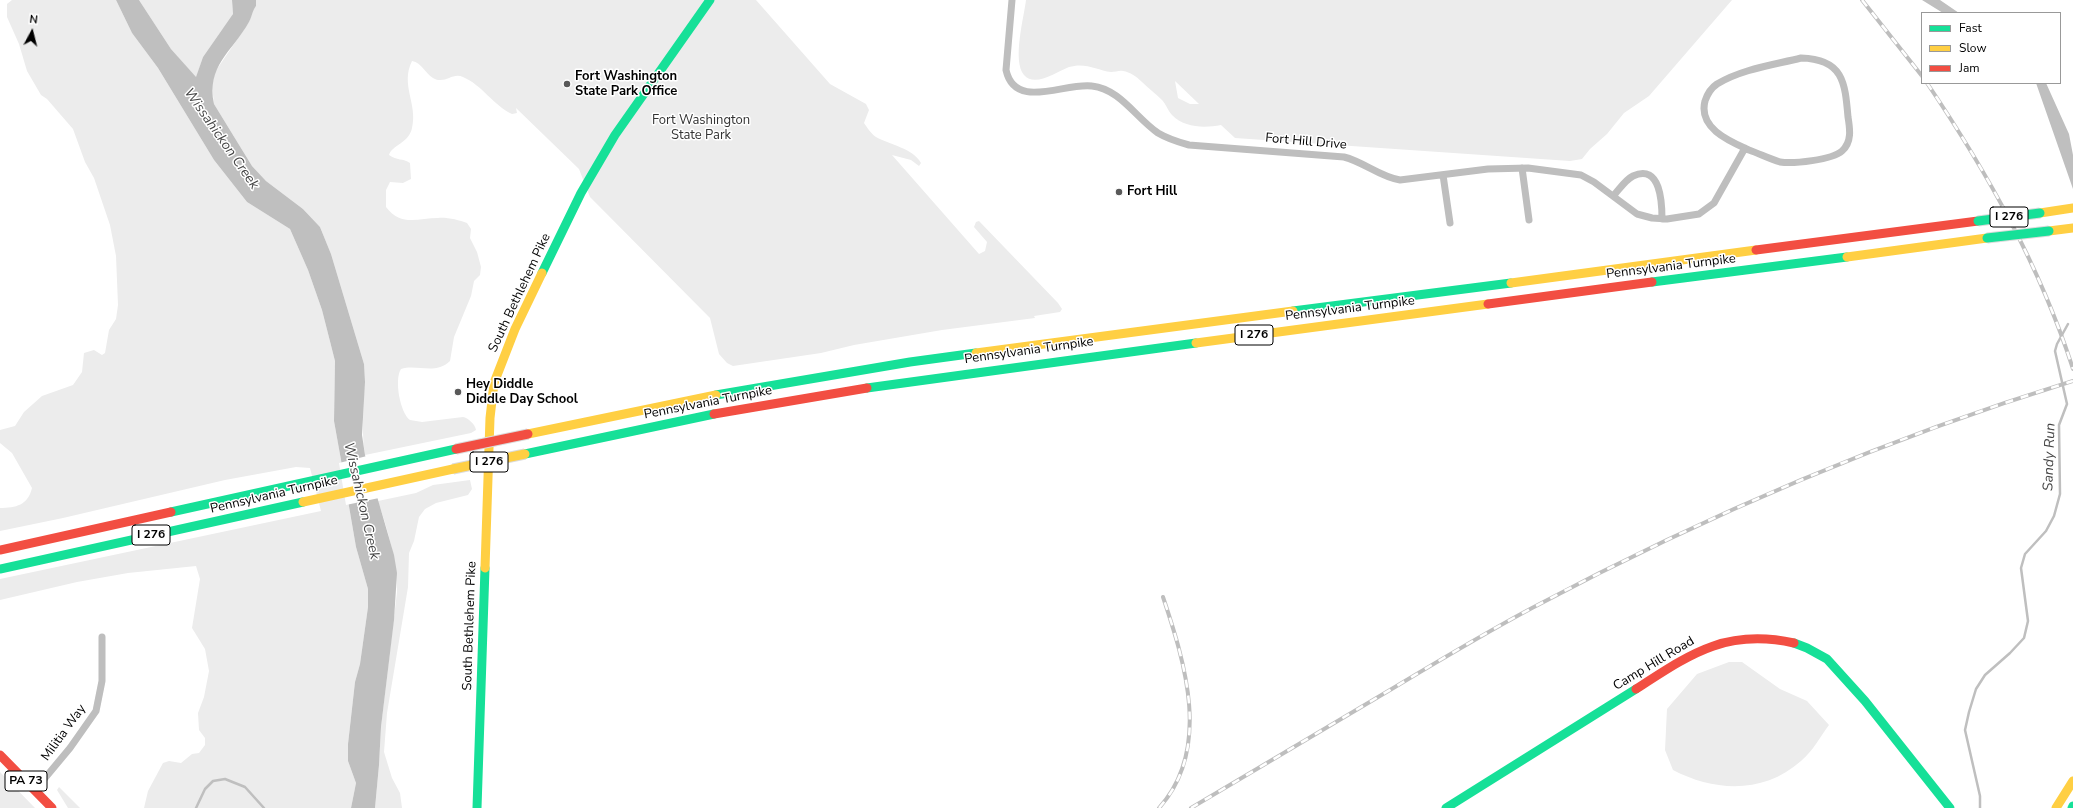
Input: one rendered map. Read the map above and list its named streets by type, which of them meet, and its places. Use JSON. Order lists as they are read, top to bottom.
{
  "streets": {
    "main road": [
      "I 276",
      "Pennsylvania Turnpike",
      "South Bethlehem Pike",
      "Camp Hill Road",
      "PA 73"
    ],
    "street": ["Fort Hill Drive", "Militia Way"]
  },
  "crossings": [
    ["Militia Way", "PA 73"]
  ],
  "water": ["Wissahickon Creek", "Sandy Run"],
  "parks": ["Fort Washington State Park"],
  "places": ["Fort Washington State Park Office", "Fort Hill", "Hey Diddle Diddle Day School"],
  "legend": ["Fast", "Slow", "Jam"],
  "north": "top"
}
